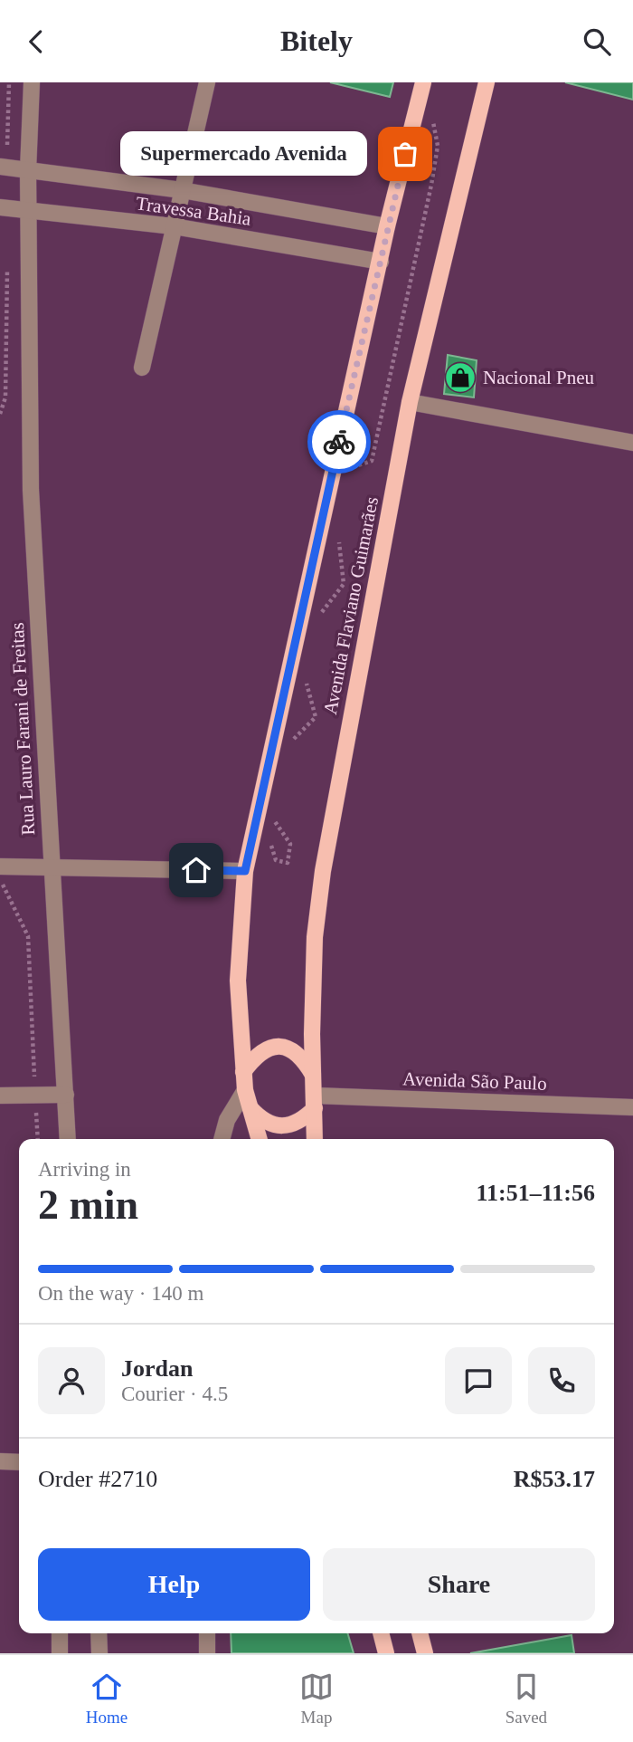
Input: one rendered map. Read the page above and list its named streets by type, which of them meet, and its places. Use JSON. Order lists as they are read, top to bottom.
{
  "streets": {
    "main road": ["Avenida Flaviano Guimarães"],
    "street": ["Travessa Bahia", "Rua Lauro Farani de Freitas", "Avenida São Paulo"]
  },
  "crossings": [
    ["Travessa Bahia", "Rua Lauro Farani de Freitas"],
    ["Avenida Flaviano Guimarães", "Avenida São Paulo"]
  ],
  "places": {
    "other": ["Supermercado Avenida"],
    "shop": ["Nacional Pneu"]
  },
  "page": {
    "header": "Bitely",
    "bubble": "Supermercado Avenida",
    "heading": ["2 min", "Arriving in", "11:51–11:56"],
    "panel": [
      "Jordan",
      "Courier · 4.5",
      "Order #2710",
      "R$53.17"
    ],
    "bar": "On the way · 140 m",
    "buttons": ["Help", "Share"],
    "tabs": ["Home", "Map", "Saved"]
  }
}
